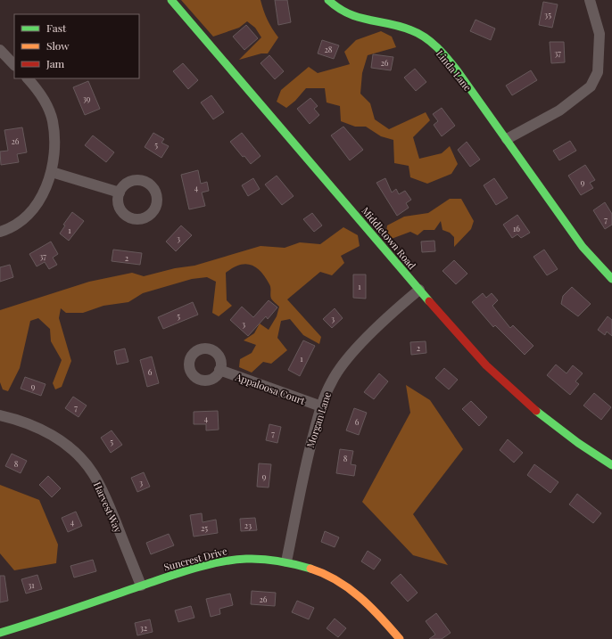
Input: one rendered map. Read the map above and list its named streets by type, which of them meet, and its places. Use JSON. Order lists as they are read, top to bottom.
{
  "streets": {
    "street": [
      "Linda Lane",
      "Middletown Road",
      "Appaloosa Court",
      "Morgan Lane",
      "Harvest Way",
      "Suncrest Drive"
    ]
  },
  "crossings": [
    ["Middletown Road", "Morgan Lane"],
    ["Appaloosa Court", "Morgan Lane"],
    ["Morgan Lane", "Suncrest Drive"],
    ["Harvest Way", "Suncrest Drive"]
  ],
  "house_numbers": [
    "35",
    "28",
    "37",
    "26",
    "39",
    "26",
    "5",
    "9",
    "4",
    "7",
    "16",
    "1",
    "3",
    "37",
    "2",
    "1",
    "5",
    "3",
    "3",
    "2",
    "1",
    "6",
    "9",
    "7",
    "4",
    "6",
    "7",
    "5",
    "8",
    "8",
    "9",
    "3",
    "4",
    "23",
    "25",
    "31",
    "26",
    "32"
  ],
  "legend": ["Fast", "Slow", "Jam"]
}
